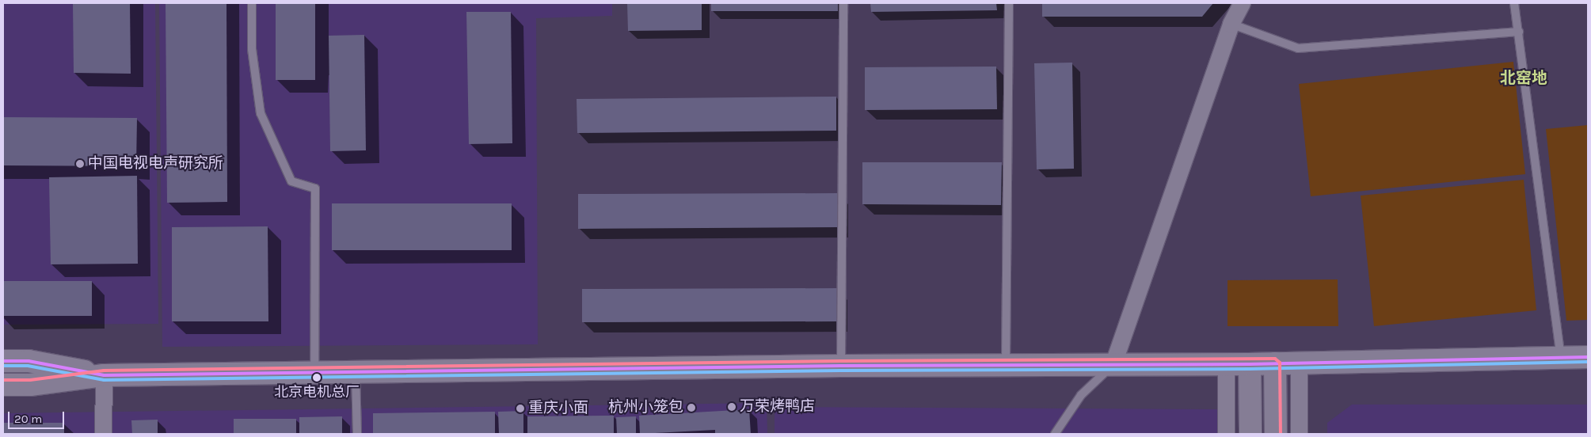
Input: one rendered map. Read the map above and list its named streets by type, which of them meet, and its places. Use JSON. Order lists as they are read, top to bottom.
{
  "districts": ["北窑地"],
  "places": [
    "中国电视电声研究所",
    "北京电机总厂",
    "万荣烤鸭店",
    "杭州小笼包",
    "重庆小面"
  ],
  "scale_bar": "20 m"
}
